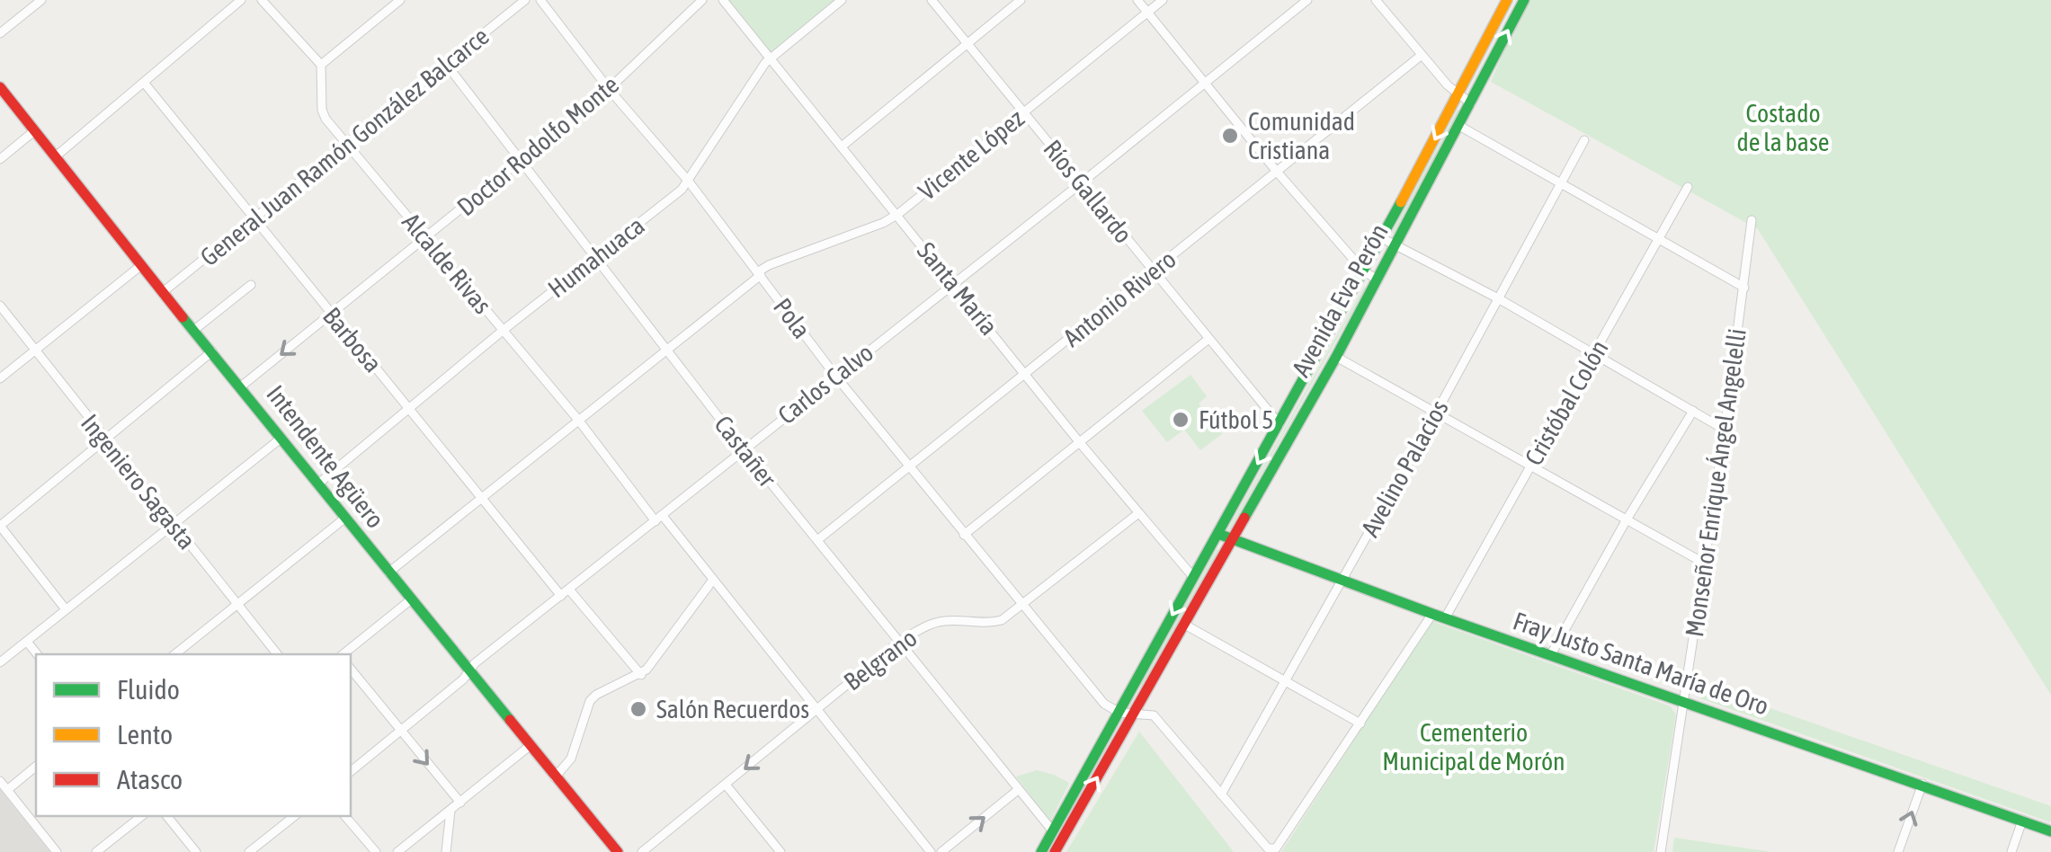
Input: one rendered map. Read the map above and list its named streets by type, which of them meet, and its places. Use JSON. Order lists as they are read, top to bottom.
{
  "streets": {
    "main road": ["Avenida Eva Perón", "Intendente Agüero", "Fray Justo Santa María de Oro"],
    "street": [
      "Doctor Rodolfo Monte",
      "General Juan Ramón González Balcarce",
      "Vicente López",
      "Ríos Gallardo",
      "Humahuaca",
      "Alcalde Rivas",
      "Santa María",
      "Antonio Rivero",
      "Pola",
      "Barbosa",
      "Carlos Calvo",
      "Cristóbal Colón",
      "Castañer",
      "Avelino Palacios",
      "Ingeniero Sagasta",
      "Monseñor Enrique Ángel Angelelli",
      "Belgrano"
    ]
  },
  "crossings": [
    ["Doctor Rodolfo Monte", "Alcalde Rivas"],
    ["Doctor Rodolfo Monte", "Pola"],
    ["Doctor Rodolfo Monte", "Barbosa"],
    ["Doctor Rodolfo Monte", "Castañer"],
    ["Doctor Rodolfo Monte", "Intendente Agüero"],
    ["General Juan Ramón González Balcarce", "Alcalde Rivas"],
    ["General Juan Ramón González Balcarce", "Barbosa"],
    ["General Juan Ramón González Balcarce", "Castañer"],
    ["General Juan Ramón González Balcarce", "Intendente Agüero"],
    ["Vicente López", "Ríos Gallardo"],
    ["Vicente López", "Alcalde Rivas"],
    ["Vicente López", "Santa María"],
    ["Vicente López", "Pola"],
    ["Vicente López", "Barbosa"],
    ["Vicente López", "Castañer"],
    ["Vicente López", "Intendente Agüero"],
    ["Ríos Gallardo", "Antonio Rivero"],
    ["Ríos Gallardo", "Avenida Eva Perón"],
    ["Ríos Gallardo", "Carlos Calvo"],
    ["Humahuaca", "Alcalde Rivas"],
    ["Humahuaca", "Santa María"],
    ["Humahuaca", "Pola"],
    ["Humahuaca", "Barbosa"],
    ["Humahuaca", "Castañer"],
    ["Humahuaca", "Intendente Agüero"],
    ["Alcalde Rivas", "Carlos Calvo"],
    ["Alcalde Rivas", "Belgrano"],
    ["Santa María", "Antonio Rivero"],
    ["Santa María", "Avenida Eva Perón"],
    ["Santa María", "Carlos Calvo"],
    ["Santa María", "Belgrano"],
    ["Antonio Rivero", "Pola"],
    ["Antonio Rivero", "Castañer"],
    ["Avenida Eva Perón", "Pola"],
    ["Avenida Eva Perón", "Castañer"],
    ["Avenida Eva Perón", "Fray Justo Santa María de Oro"],
    ["Pola", "Carlos Calvo"],
    ["Pola", "Belgrano"],
    ["Barbosa", "Carlos Calvo"],
    ["Carlos Calvo", "Castañer"],
    ["Carlos Calvo", "Intendente Agüero"],
    ["Cristóbal Colón", "Fray Justo Santa María de Oro"],
    ["Castañer", "Belgrano"],
    ["Avelino Palacios", "Fray Justo Santa María de Oro"],
    ["Monseñor Enrique Ángel Angelelli", "Fray Justo Santa María de Oro"]
  ],
  "parks": ["Costado de la base", "Cementerio Municipal de Morón"],
  "places": ["Comunidad Cristiana", "Fútbol 5", "Salón Recuerdos"],
  "legend": ["Fluido", "Lento", "Atasco"]
}
